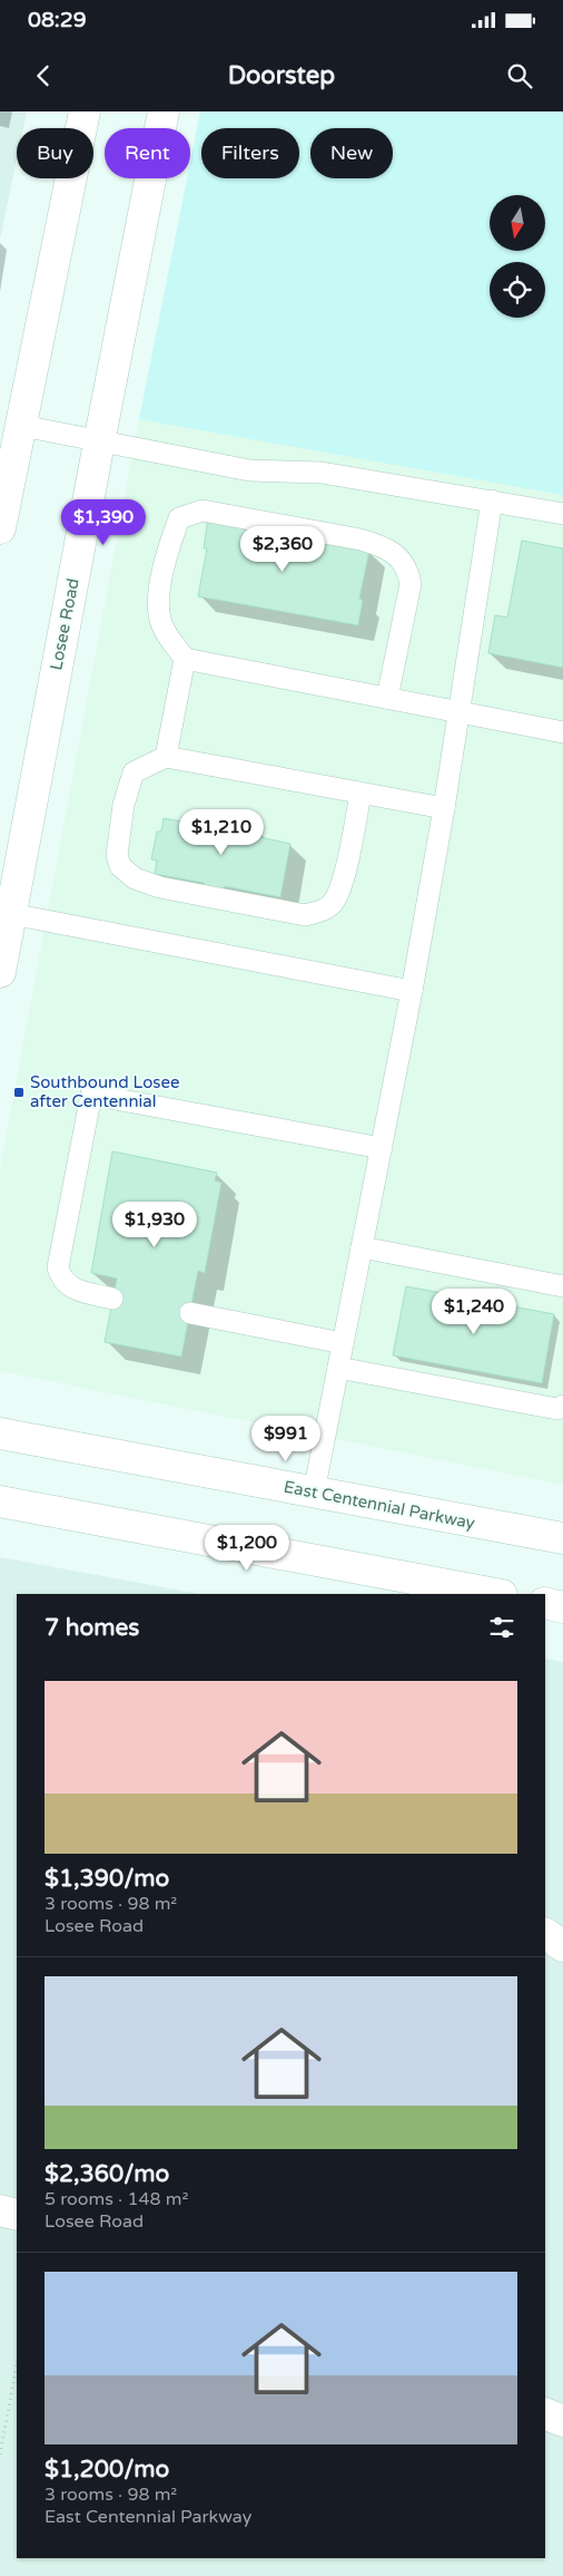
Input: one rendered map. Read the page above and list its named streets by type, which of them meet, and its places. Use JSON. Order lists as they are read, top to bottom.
{
  "streets": {
    "main road": ["Losee Road", "East Centennial Parkway"]
  },
  "places": {
    "transit": ["Southbound Losee after Centennial"]
  },
  "north": "bottom",
  "page": {
    "status": "08:29",
    "header": "Doorstep",
    "chip": [
      "Buy",
      "Rent",
      "Filters",
      "New"
    ],
    "price": [
      "$1,390",
      "$2,360",
      "$1,210",
      "$1,930",
      "$1,240",
      "$991",
      "$1,200"
    ],
    "heading": "7 homes",
    "list": [
      {
        "name": "$1,390/mo",
        "note": "3 rooms · 98 m² · Losee Road"
      },
      {
        "name": "$2,360/mo",
        "note": "5 rooms · 148 m² · Losee Road"
      },
      {
        "name": "$1,200/mo",
        "note": "3 rooms · 98 m² · East Centennial Parkway"
      }
    ]
  }
}
